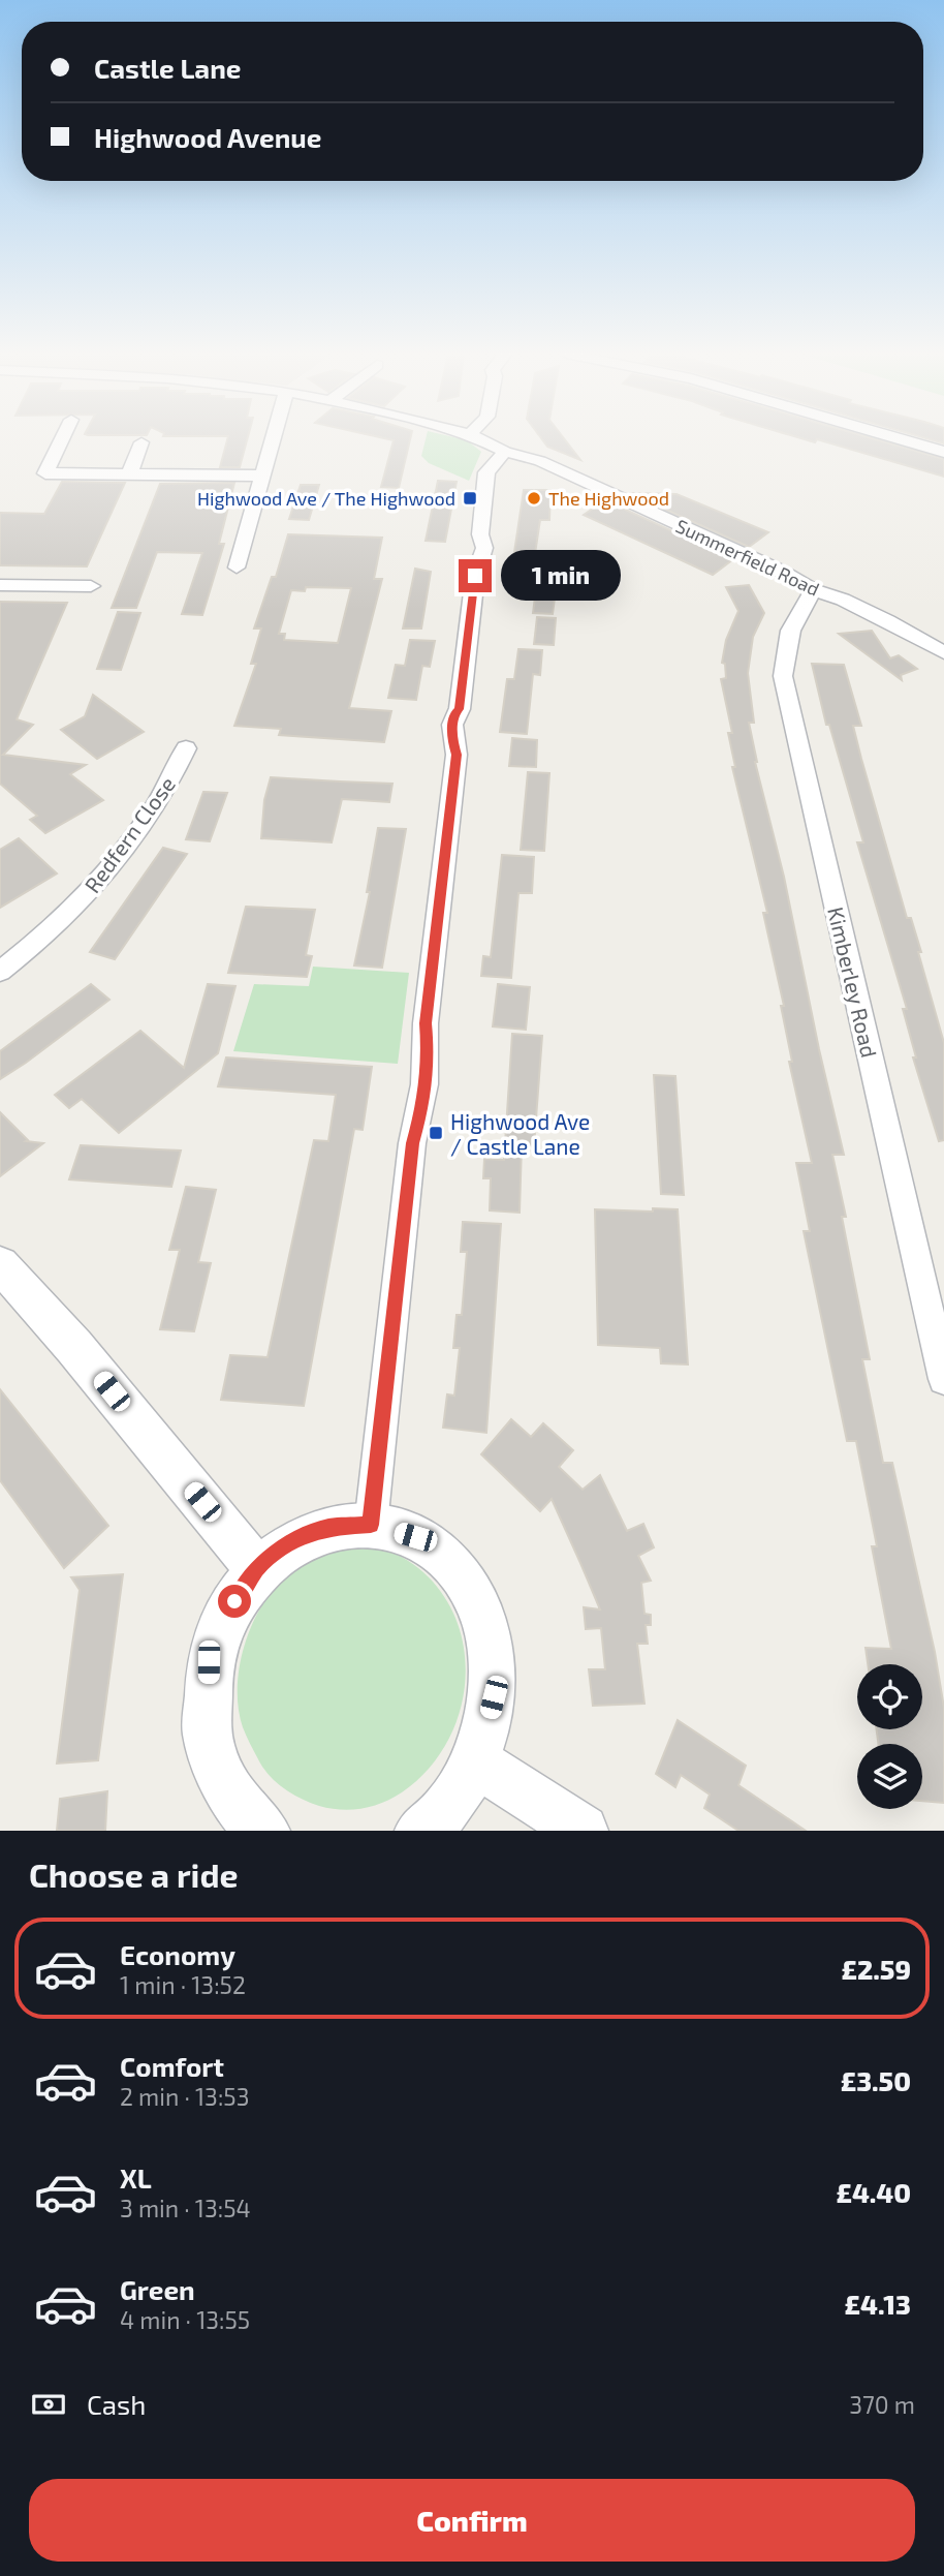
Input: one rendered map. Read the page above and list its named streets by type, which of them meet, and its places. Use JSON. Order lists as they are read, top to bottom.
{
  "streets": {
    "street": ["Summerfield Road", "Redfern Close", "Kimberley Road"]
  },
  "crossings": [
    ["Summerfield Road", "Kimberley Road"]
  ],
  "places": {
    "transit": ["Highwood Ave / The Highwood", "Highwood Ave / Castle Lane"],
    "other": ["The Highwood"]
  },
  "page": {
    "banner": ["Castle Lane", "Highwood Avenue"],
    "bubble": "1 min",
    "heading": "Choose a ride",
    "list": [
      {
        "name": "Economy",
        "note": "1 min · 13:52",
        "value": "£2.59"
      },
      {
        "name": "Comfort",
        "note": "2 min · 13:53",
        "value": "£3.50"
      },
      {
        "name": "XL",
        "note": "3 min · 13:54",
        "value": "£4.40"
      },
      {
        "name": "Green",
        "note": "4 min · 13:55",
        "value": "£4.13"
      }
    ],
    "pay": ["Cash", "370 m"],
    "buttons": "Confirm"
  }
}
